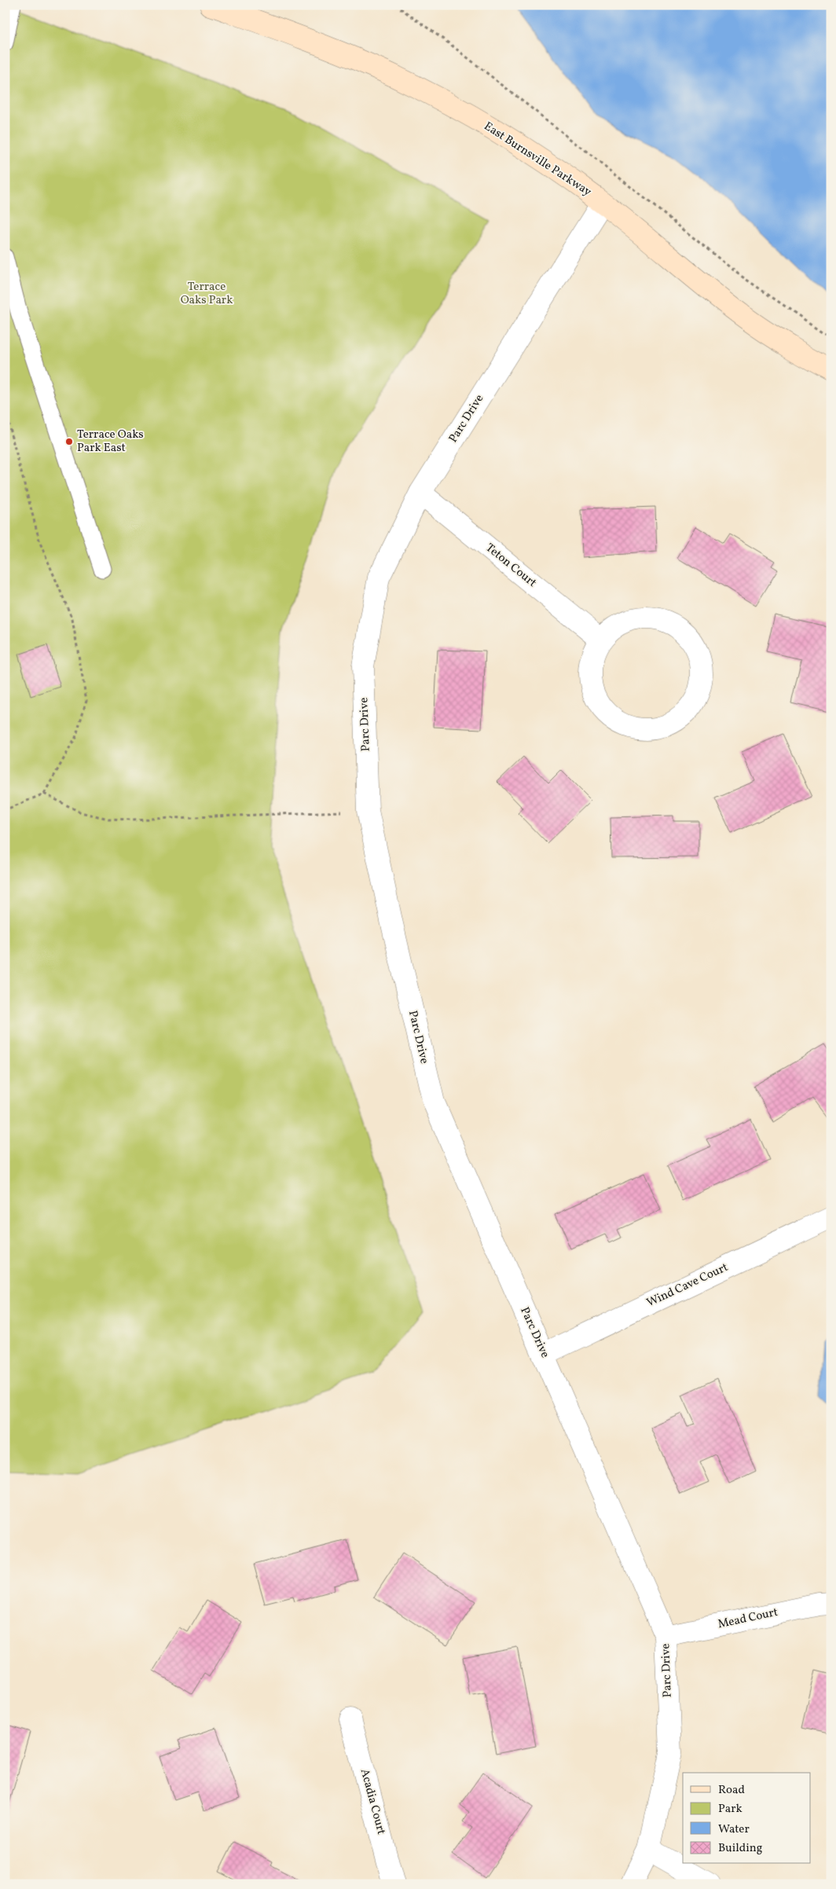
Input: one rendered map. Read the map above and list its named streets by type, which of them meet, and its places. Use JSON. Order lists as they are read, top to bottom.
{
  "streets": {
    "street": [
      "East Burnsville Parkway",
      "Parc Drive",
      "Teton Court",
      "Wind Cave Court",
      "Mead Court",
      "Acadia Court"
    ]
  },
  "crossings": [
    ["East Burnsville Parkway", "Parc Drive"],
    ["Parc Drive", "Teton Court"],
    ["Parc Drive", "Wind Cave Court"],
    ["Parc Drive", "Mead Court"]
  ],
  "parks": ["Terrace Oaks Park"],
  "places": ["Terrace Oaks Park East"],
  "legend": [
    "Road",
    "Park",
    "Water",
    "Building"
  ]
}
